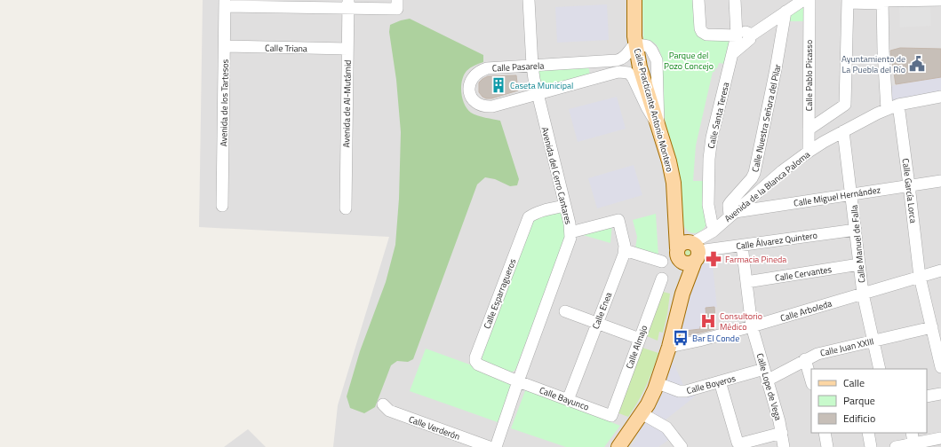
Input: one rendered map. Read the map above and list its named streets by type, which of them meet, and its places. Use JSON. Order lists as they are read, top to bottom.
{
  "streets": {
    "main road": ["Calle Practicante Antonio Montero"],
    "street": [
      "Calle Triana",
      "Calle Pasarela",
      "Calle Pablo Picasso",
      "Avenida de los Tartesos",
      "Avenida de Al-Mutámid",
      "Calle Santa Teresa",
      "Calle Nuestra Señora del Pilar",
      "Avenida del Cerro Cantares",
      "Avenida de la Blanca Paloma",
      "Calle García Lorca",
      "Calle Miguel Hernández",
      "Calle Álvarez Quintero",
      "Calle Manuel de Falla",
      "Calle Cervantes",
      "Calle Esparragueros",
      "Calle Enea",
      "Calle Arboleda",
      "Calle Almajo",
      "Calle Juan XXIII",
      "Calle Boyeros",
      "Calle Lope de Vega",
      "Calle Bayunco",
      "Calle Verderón"
    ]
  },
  "crossings": [
    ["Calle Triana", "Avenida de los Tartesos"],
    ["Calle Triana", "Avenida de Al-Mutámid"],
    ["Calle Pasarela", "Calle Practicante Antonio Montero"],
    ["Calle Pasarela", "Avenida del Cerro Cantares"],
    ["Calle Pablo Picasso", "Avenida de la Blanca Paloma"],
    ["Calle Practicante Antonio Montero", "Avenida de la Blanca Paloma"],
    ["Calle Practicante Antonio Montero", "Calle Álvarez Quintero"],
    ["Calle Practicante Antonio Montero", "Calle Arboleda"],
    ["Calle Practicante Antonio Montero", "Calle Boyeros"],
    ["Calle Santa Teresa", "Avenida de la Blanca Paloma"],
    ["Calle Nuestra Señora del Pilar", "Avenida de la Blanca Paloma"],
    ["Calle Nuestra Señora del Pilar", "Calle Miguel Hernández"],
    ["Avenida del Cerro Cantares", "Calle Esparragueros"],
    ["Avenida del Cerro Cantares", "Calle Bayunco"],
    ["Avenida de la Blanca Paloma", "Calle García Lorca"],
    ["Avenida de la Blanca Paloma", "Calle Miguel Hernández"],
    ["Avenida de la Blanca Paloma", "Calle Álvarez Quintero"],
    ["Avenida de la Blanca Paloma", "Calle Manuel de Falla"],
    ["Calle García Lorca", "Calle Miguel Hernández"],
    ["Calle García Lorca", "Calle Arboleda"],
    ["Calle García Lorca", "Calle Juan XXIII"],
    ["Calle Miguel Hernández", "Calle Manuel de Falla"],
    ["Calle Álvarez Quintero", "Calle Manuel de Falla"],
    ["Calle Álvarez Quintero", "Calle Lope de Vega"],
    ["Calle Manuel de Falla", "Calle Cervantes"],
    ["Calle Manuel de Falla", "Calle Arboleda"],
    ["Calle Manuel de Falla", "Calle Juan XXIII"],
    ["Calle Cervantes", "Calle Lope de Vega"],
    ["Calle Esparragueros", "Calle Bayunco"],
    ["Calle Enea", "Calle Bayunco"],
    ["Calle Arboleda", "Calle Lope de Vega"],
    ["Calle Almajo", "Calle Bayunco"],
    ["Calle Juan XXIII", "Calle Boyeros"],
    ["Calle Juan XXIII", "Calle Lope de Vega"],
    ["Calle Boyeros", "Calle Lope de Vega"]
  ],
  "parks": ["Parque del Pozo Concejo"],
  "places": {
    "public building": ["Ayuntamiento de La Puebla del Río"],
    "building": ["Caseta Municipal"],
    "pharmacy": ["Farmacia Pineda"],
    "hospital": ["Consultorio Médico"],
    "bus stop": ["Bar El Conde"]
  },
  "legend": ["Calle", "Parque", "Edificio"]
}
